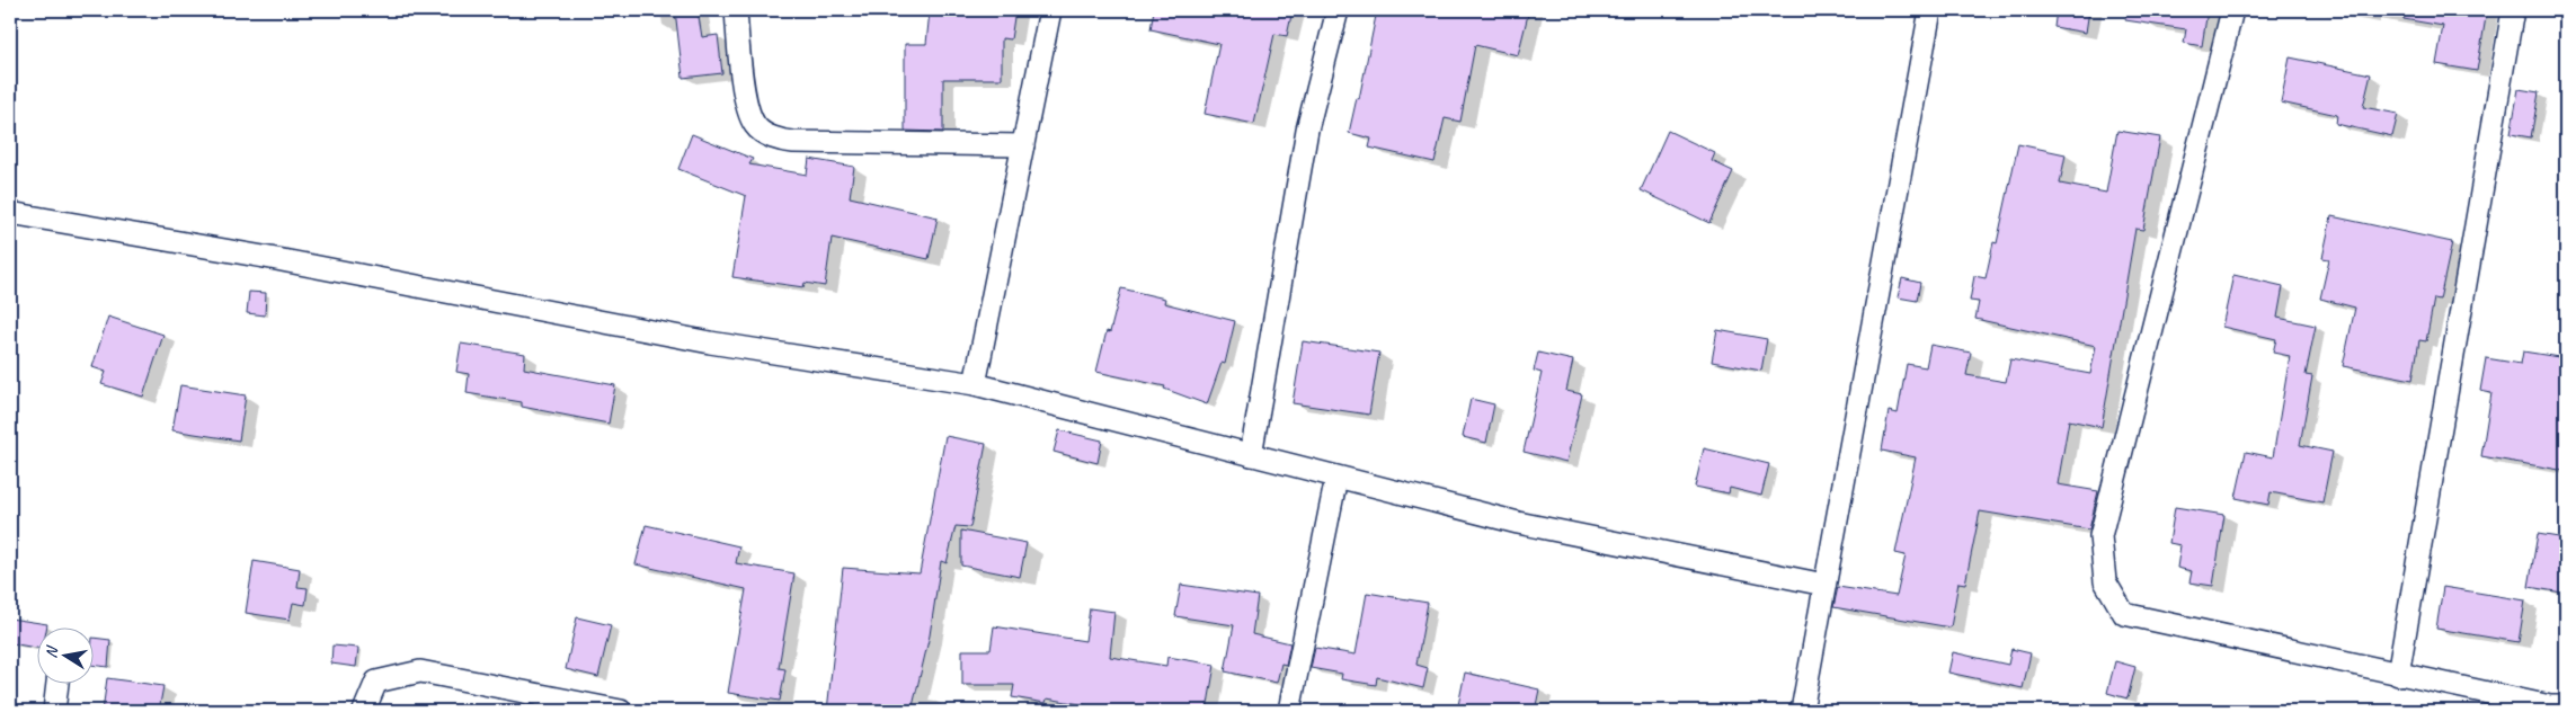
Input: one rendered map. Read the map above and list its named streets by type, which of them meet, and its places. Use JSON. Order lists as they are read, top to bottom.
{
  "north": "left"
}
